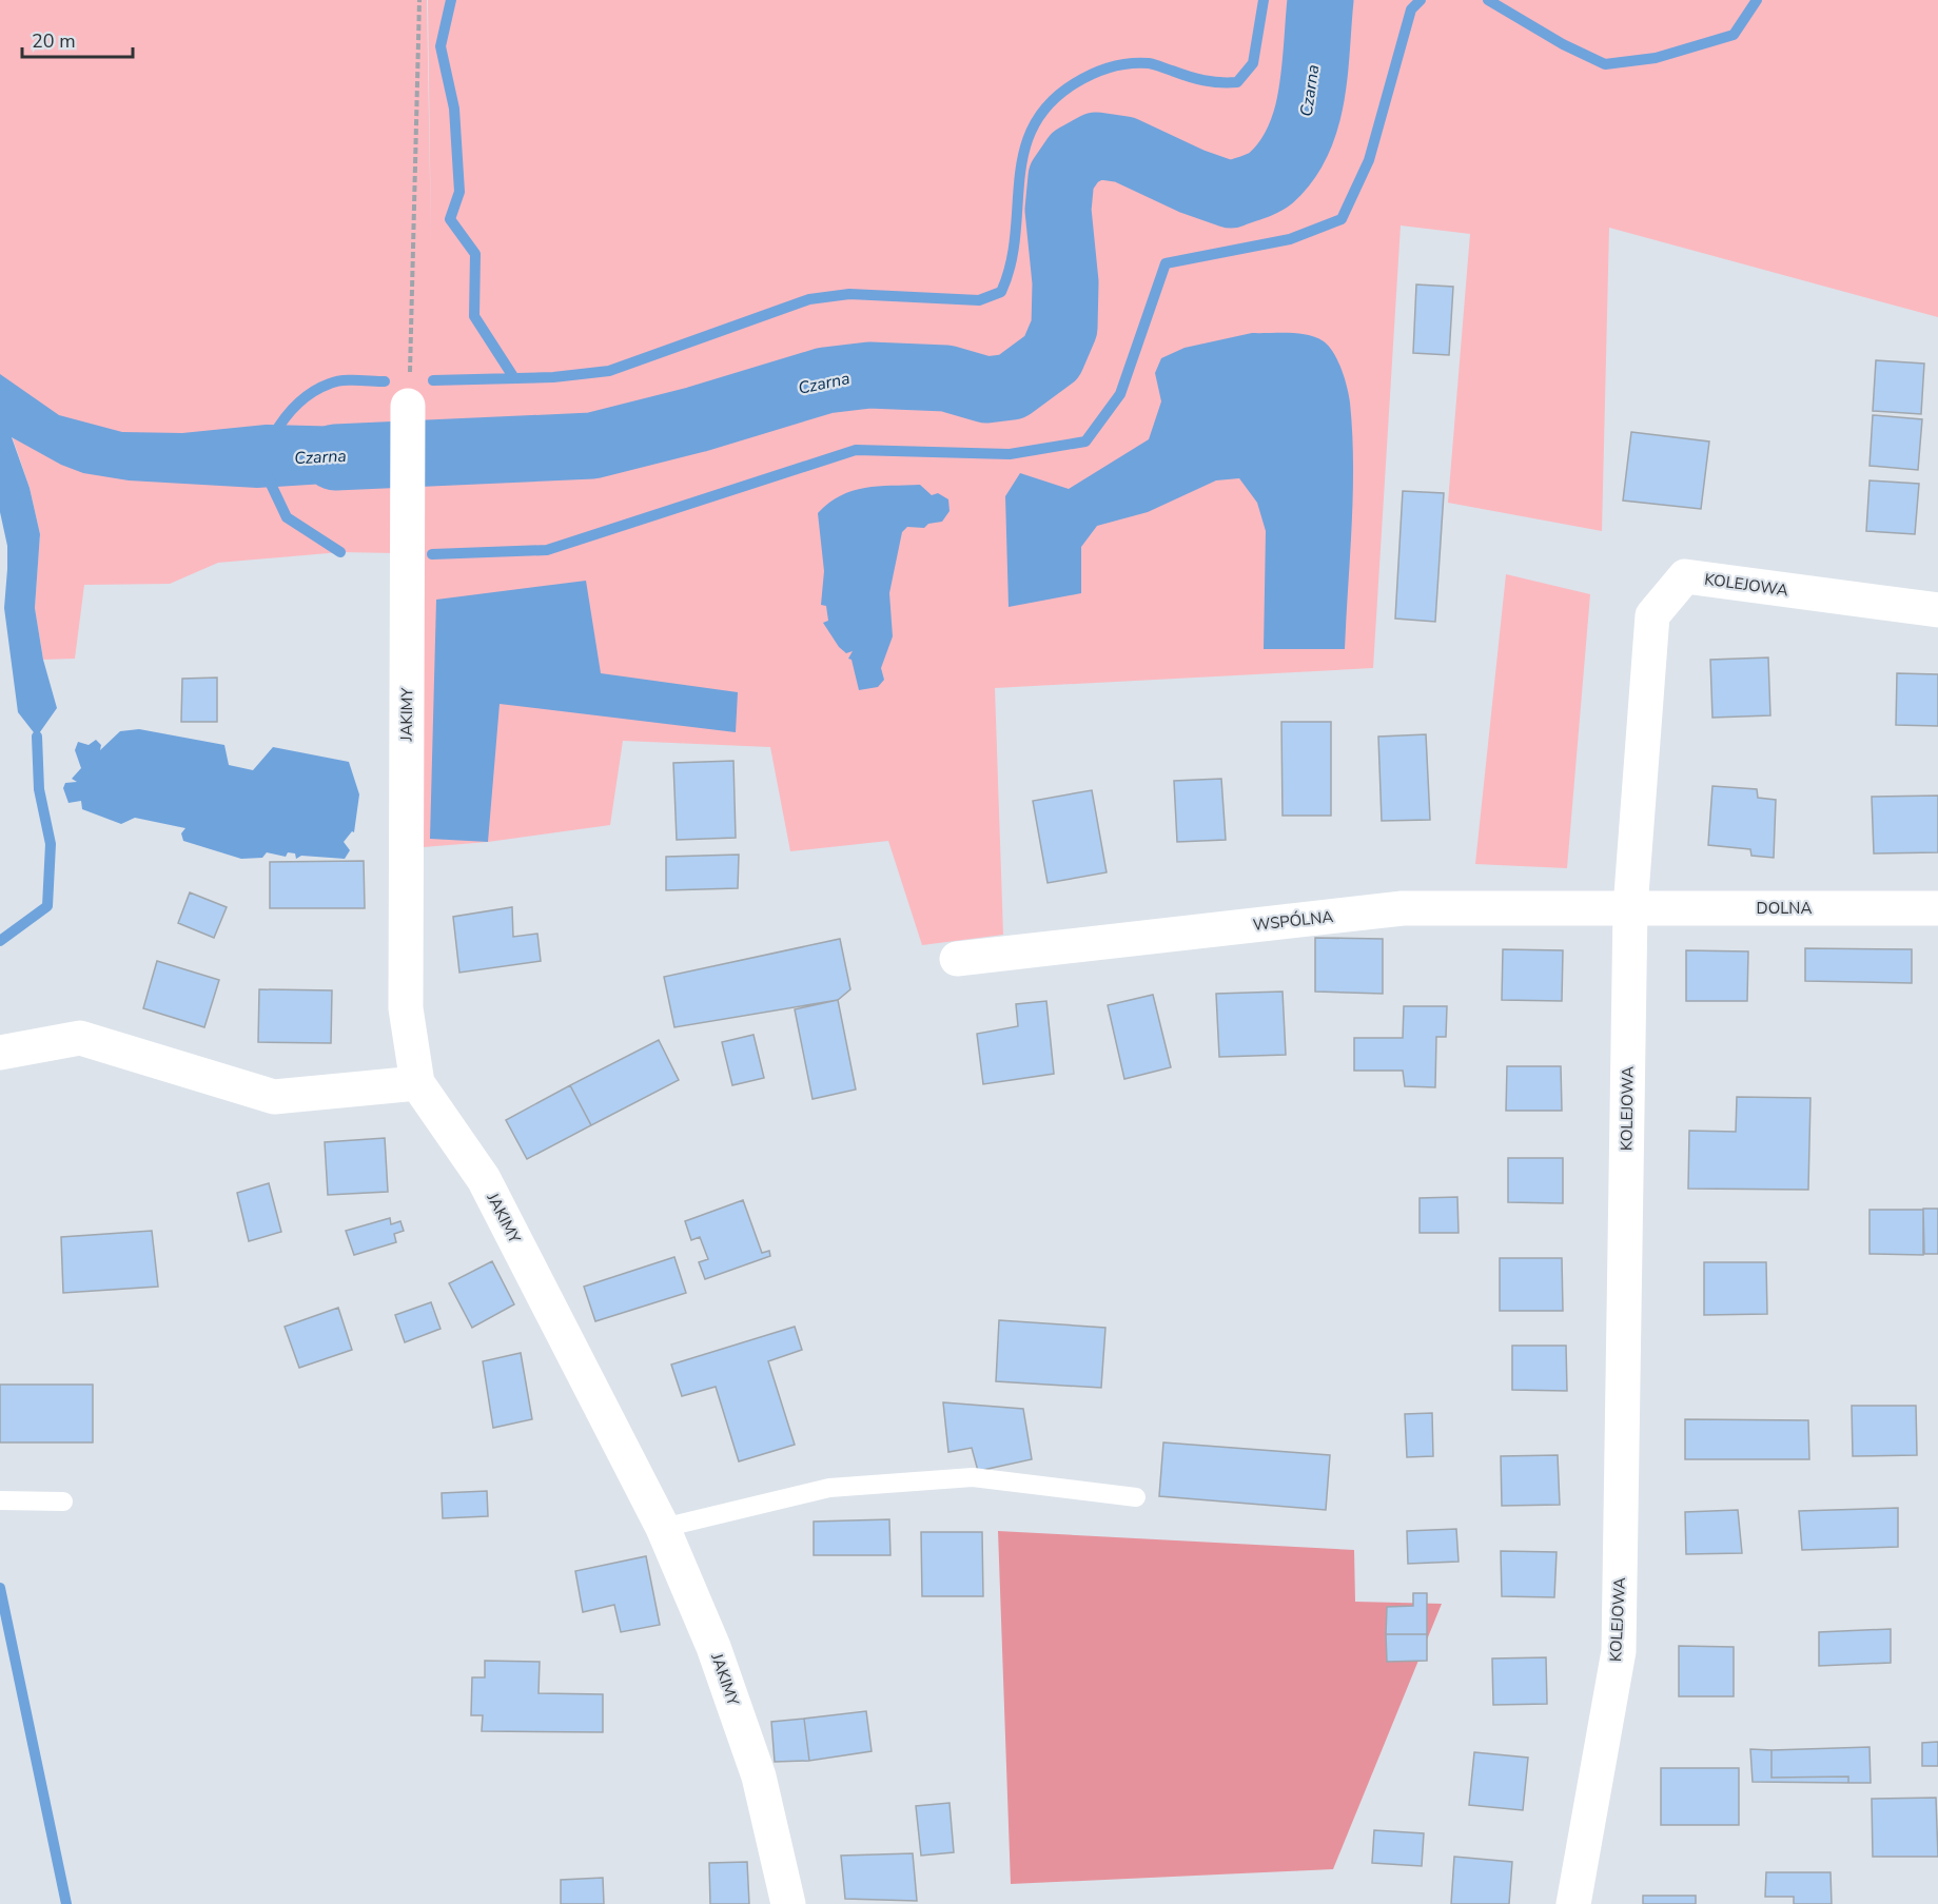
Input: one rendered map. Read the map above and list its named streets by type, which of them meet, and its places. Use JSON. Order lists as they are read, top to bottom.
{
  "streets": {
    "street": [
      "KOLEJOWA",
      "JAKIMY",
      "DOLNA",
      "WSPÓLNA"
    ]
  },
  "crossings": [
    ["KOLEJOWA", "DOLNA"],
    ["KOLEJOWA", "WSPÓLNA"],
    ["DOLNA", "WSPÓLNA"]
  ],
  "water": ["Czarna"],
  "scale_bar": "20 m"
}
